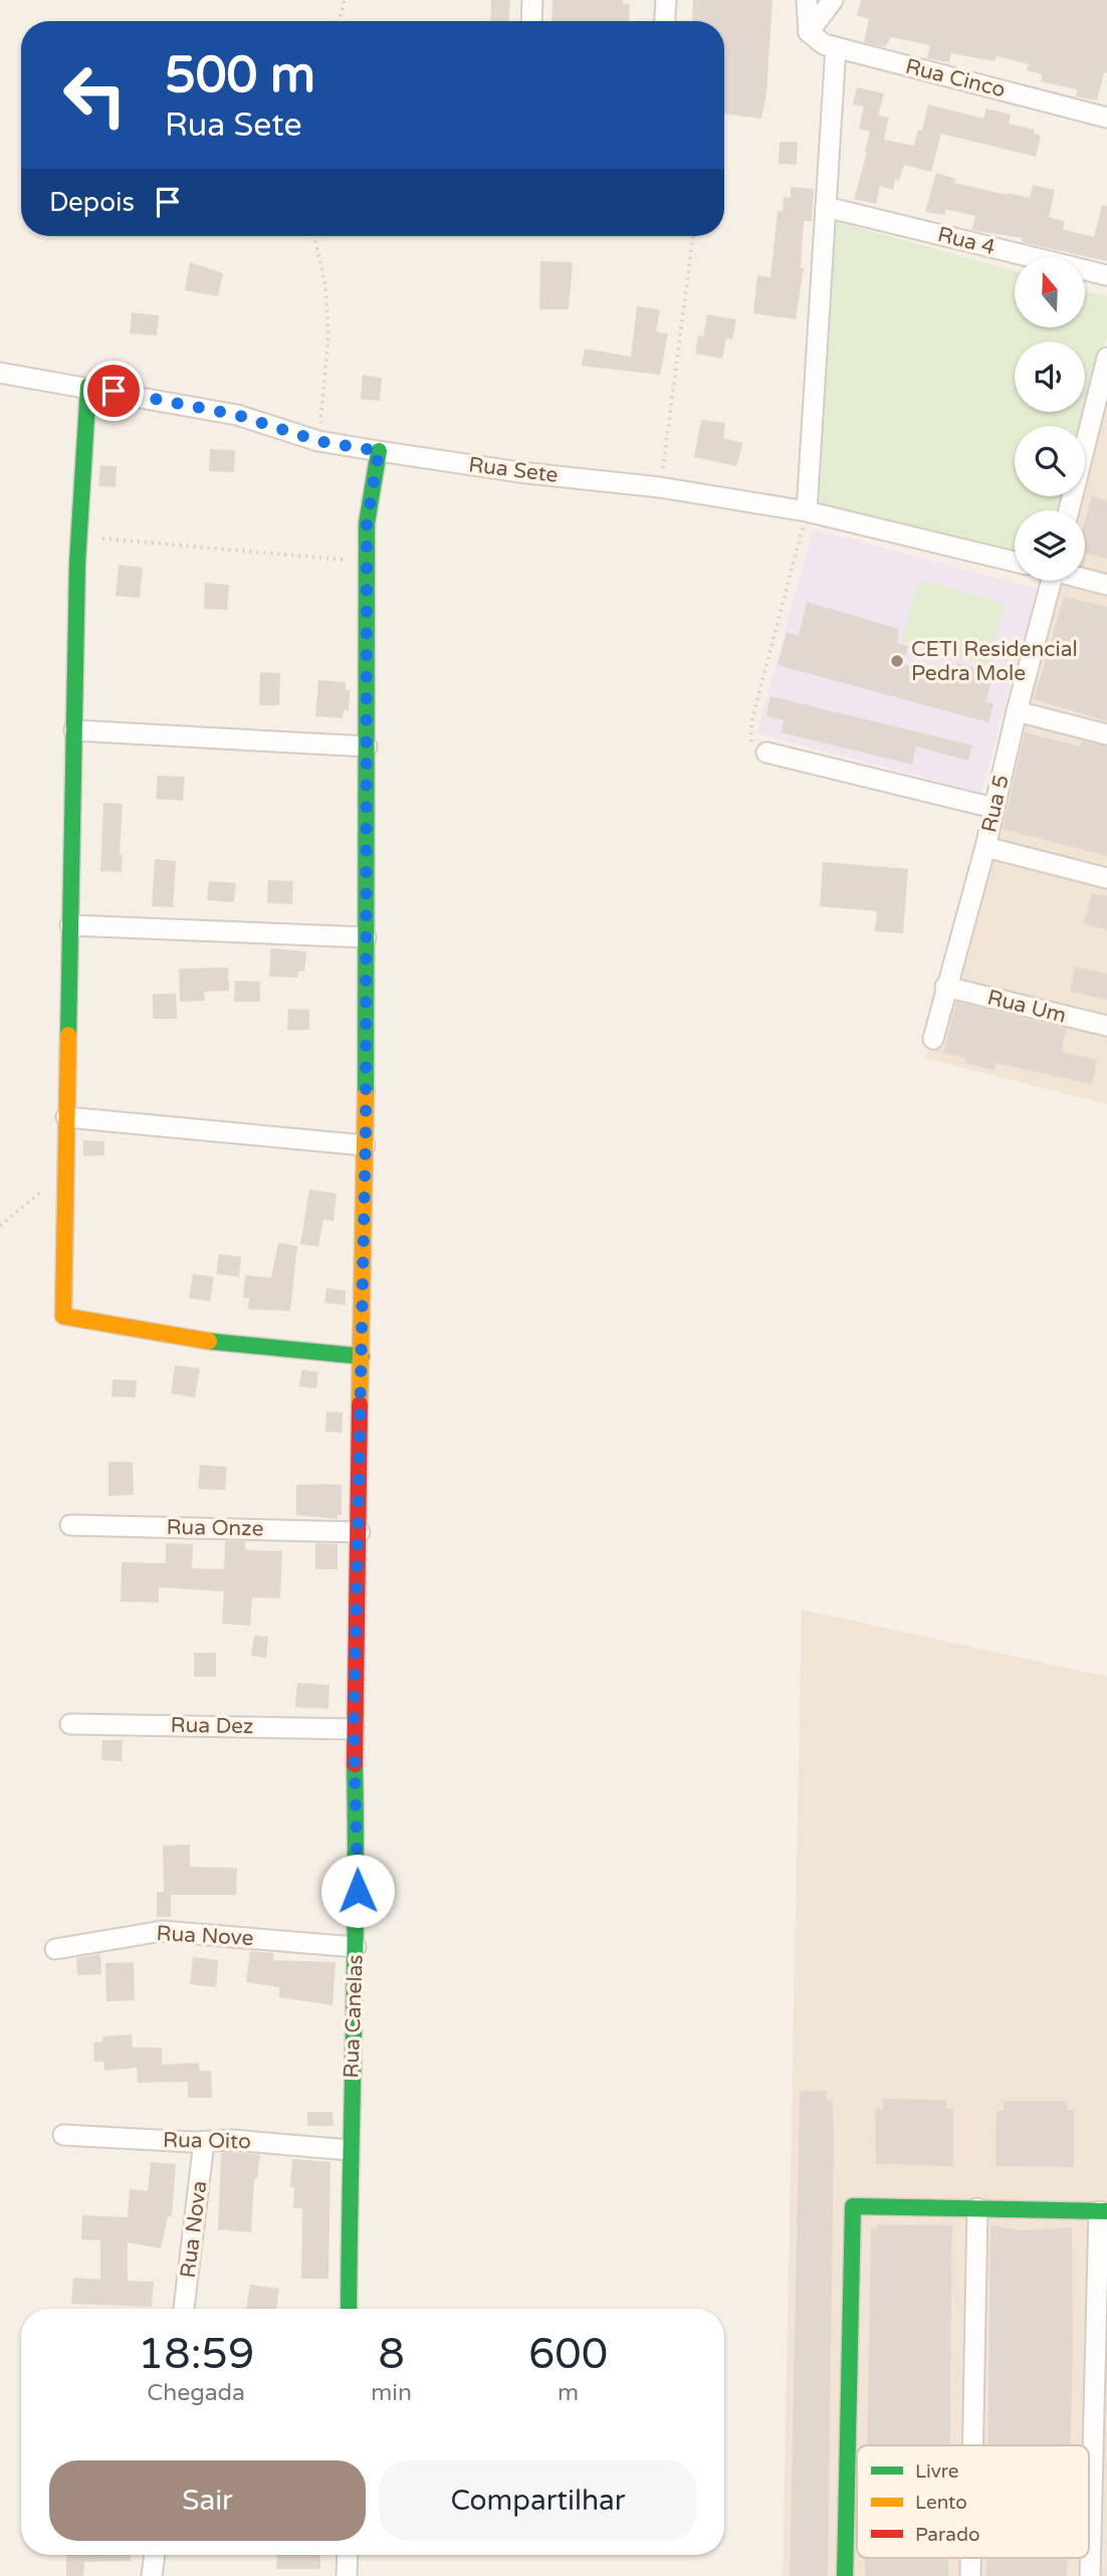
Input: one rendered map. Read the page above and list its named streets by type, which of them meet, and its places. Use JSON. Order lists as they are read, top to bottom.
{
  "streets": {
    "street": [
      "Rua Cinco",
      "Rua 4",
      "Rua Sete",
      "Rua 5",
      "Rua Um",
      "Rua Onze",
      "Rua Dez",
      "Rua Nove",
      "Rua Canelas",
      "Rua Oito",
      "Rua Nova"
    ]
  },
  "crossings": [
    ["Rua Sete", "Rua Canelas"],
    ["Rua 5", "Rua Um"],
    ["Rua Onze", "Rua Canelas"],
    ["Rua Dez", "Rua Canelas"],
    ["Rua Nove", "Rua Canelas"],
    ["Rua Canelas", "Rua Oito"],
    ["Rua Oito", "Rua Nova"]
  ],
  "places": ["CETI Residencial Pedra Mole"],
  "legend": ["Livre", "Lento", "Parado"],
  "north": "top",
  "page": {
    "turn": ["500 m", "Rua Sete"],
    "then": "Depois",
    "eta": [
      "18:59",
      "Chegada",
      "8",
      "min",
      "600",
      "m"
    ],
    "buttons": ["Sair", "Compartilhar"]
  }
}
